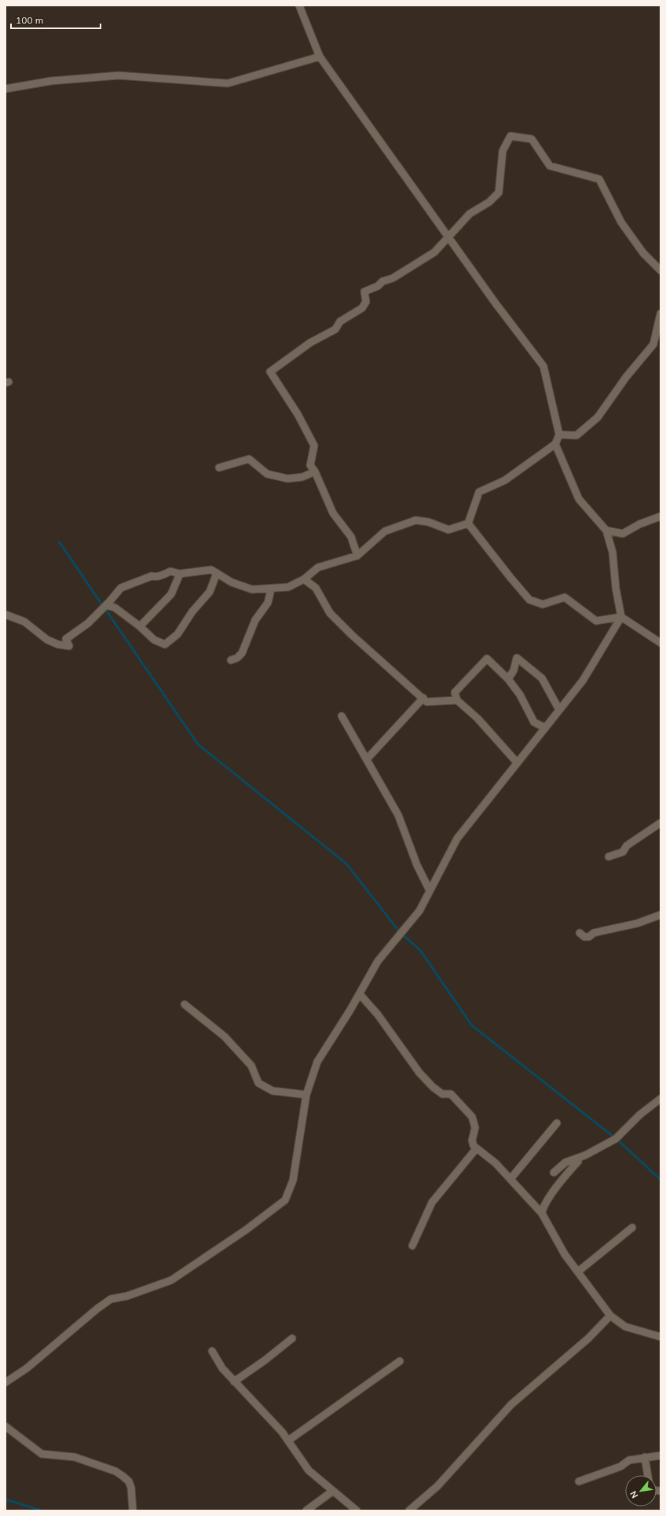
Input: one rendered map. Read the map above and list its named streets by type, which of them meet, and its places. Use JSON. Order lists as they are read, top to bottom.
{
  "scale_bar": "100 m",
  "north": "bottom left"
}
